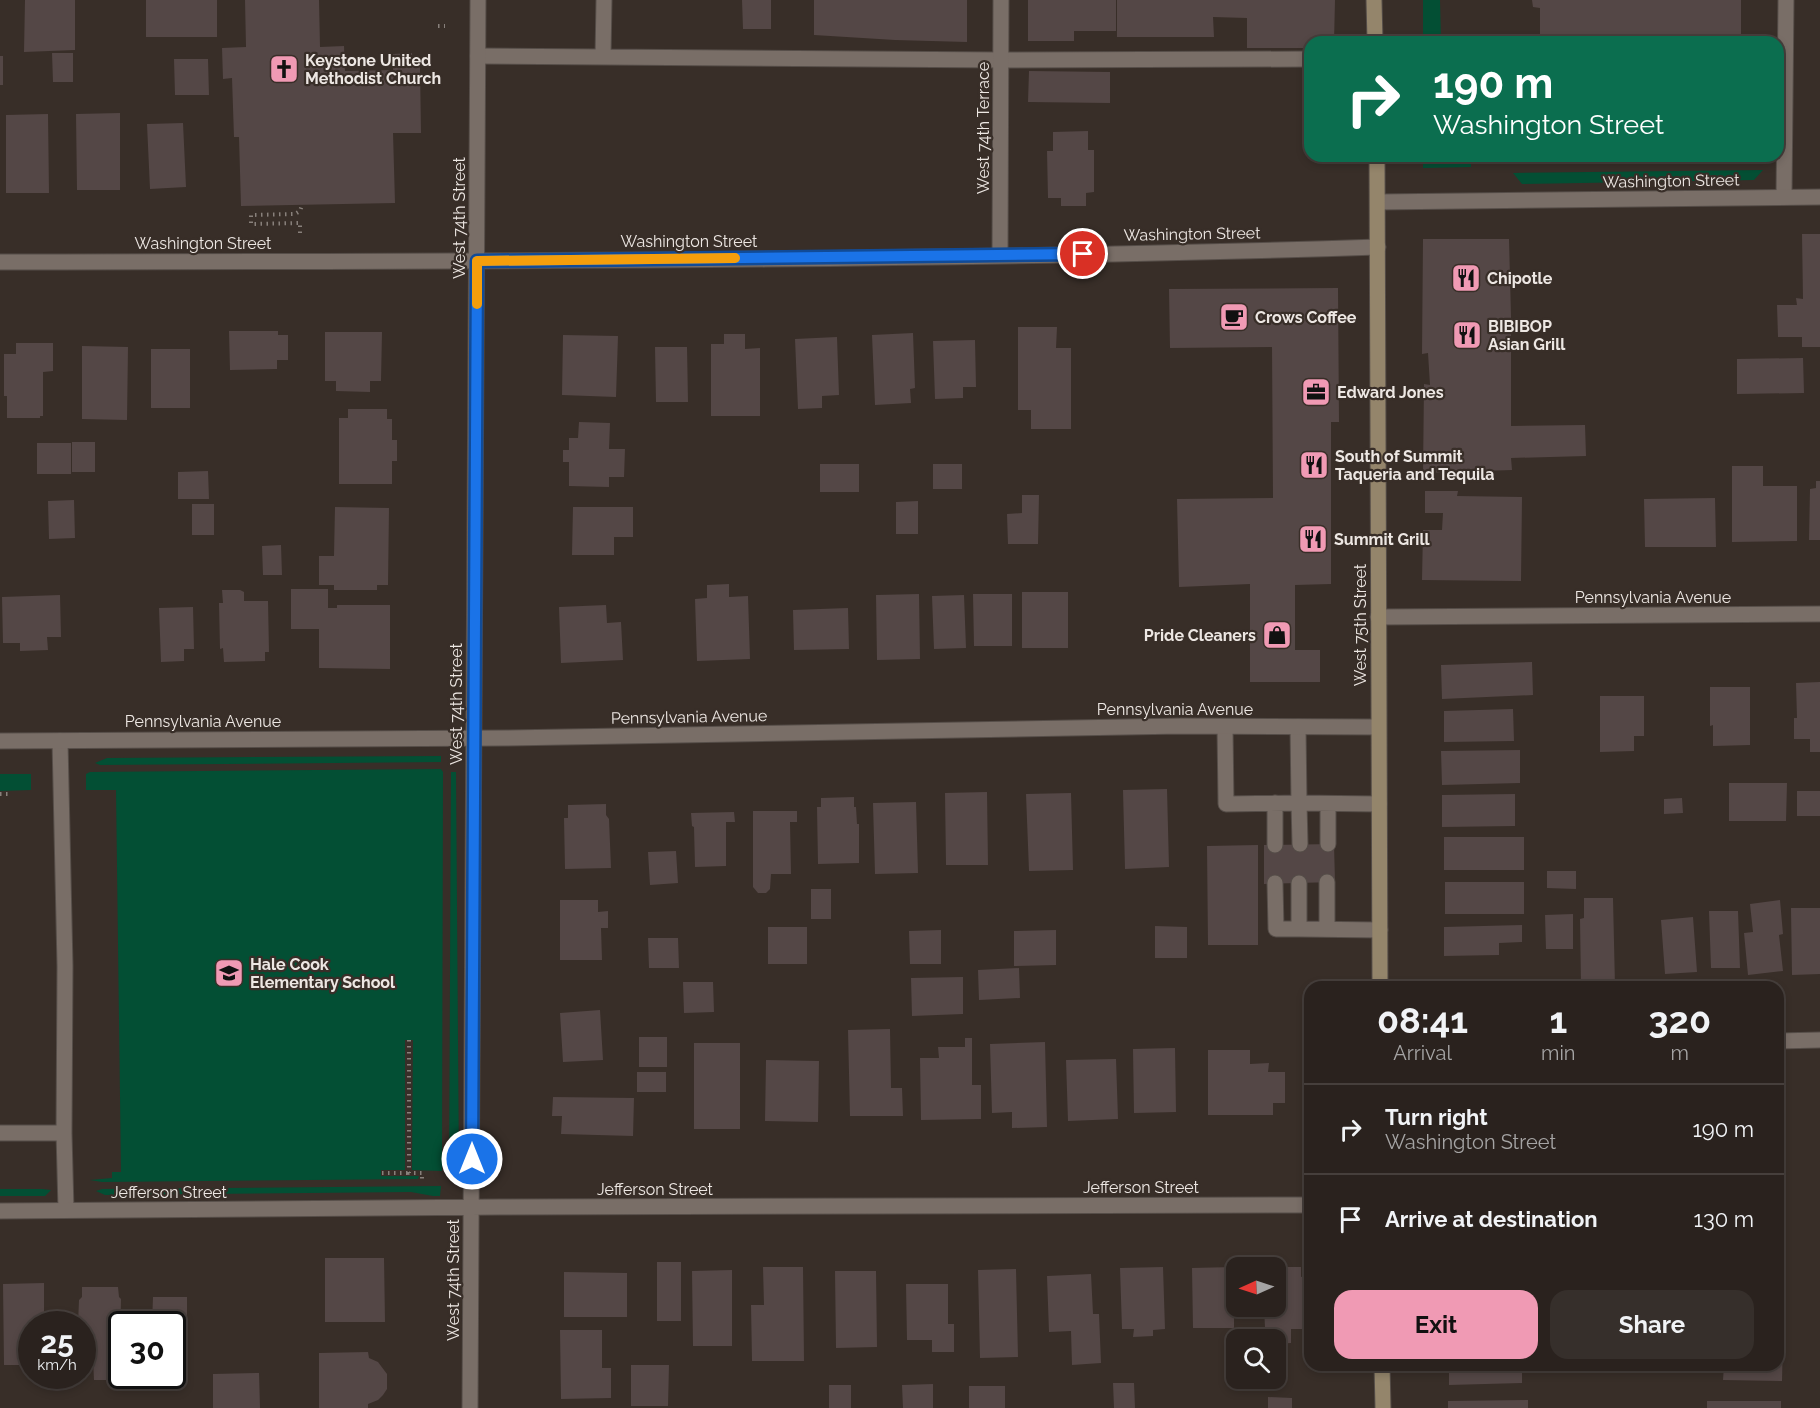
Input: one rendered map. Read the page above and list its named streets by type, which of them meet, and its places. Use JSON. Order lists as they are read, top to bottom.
{
  "streets": {
    "main road": ["West 75th Street"],
    "street": [
      "West 74th Terrace",
      "Washington Street",
      "West 74th Street",
      "Pennsylvania Avenue",
      "Jefferson Street"
    ]
  },
  "crossings": [
    ["West 74th Terrace", "Washington Street"],
    ["Washington Street", "West 74th Street"],
    ["Washington Street", "West 75th Street"],
    ["West 74th Street", "Pennsylvania Avenue"],
    ["West 74th Street", "Jefferson Street"],
    ["Pennsylvania Avenue", "West 75th Street"]
  ],
  "places": {
    "church": ["Keystone United Methodist Church"],
    "restaurant": [
      "Chipotle",
      "BIBIBOP Asian Grill",
      "South of Summit Taqueria and Tequila",
      "Summit Grill"
    ],
    "cafe": ["Crows Coffee"],
    "office": ["Edward Jones"],
    "shop": ["Pride Cleaners"],
    "school or university": ["Hale Cook Elementary School"]
  },
  "north": "left",
  "page": {
    "turn": ["190 m", "Washington Street"],
    "eta": [
      "08:41",
      "Arrival",
      "1",
      "min",
      "320",
      "m"
    ],
    "list": [
      {
        "name": "Turn right",
        "note": "Washington Street",
        "value": "190 m"
      },
      {
        "name": "Arrive at destination",
        "value": "130 m"
      }
    ],
    "buttons": ["Exit", "Share"],
    "speed": "25 km/h",
    "limit": "30"
  }
}
